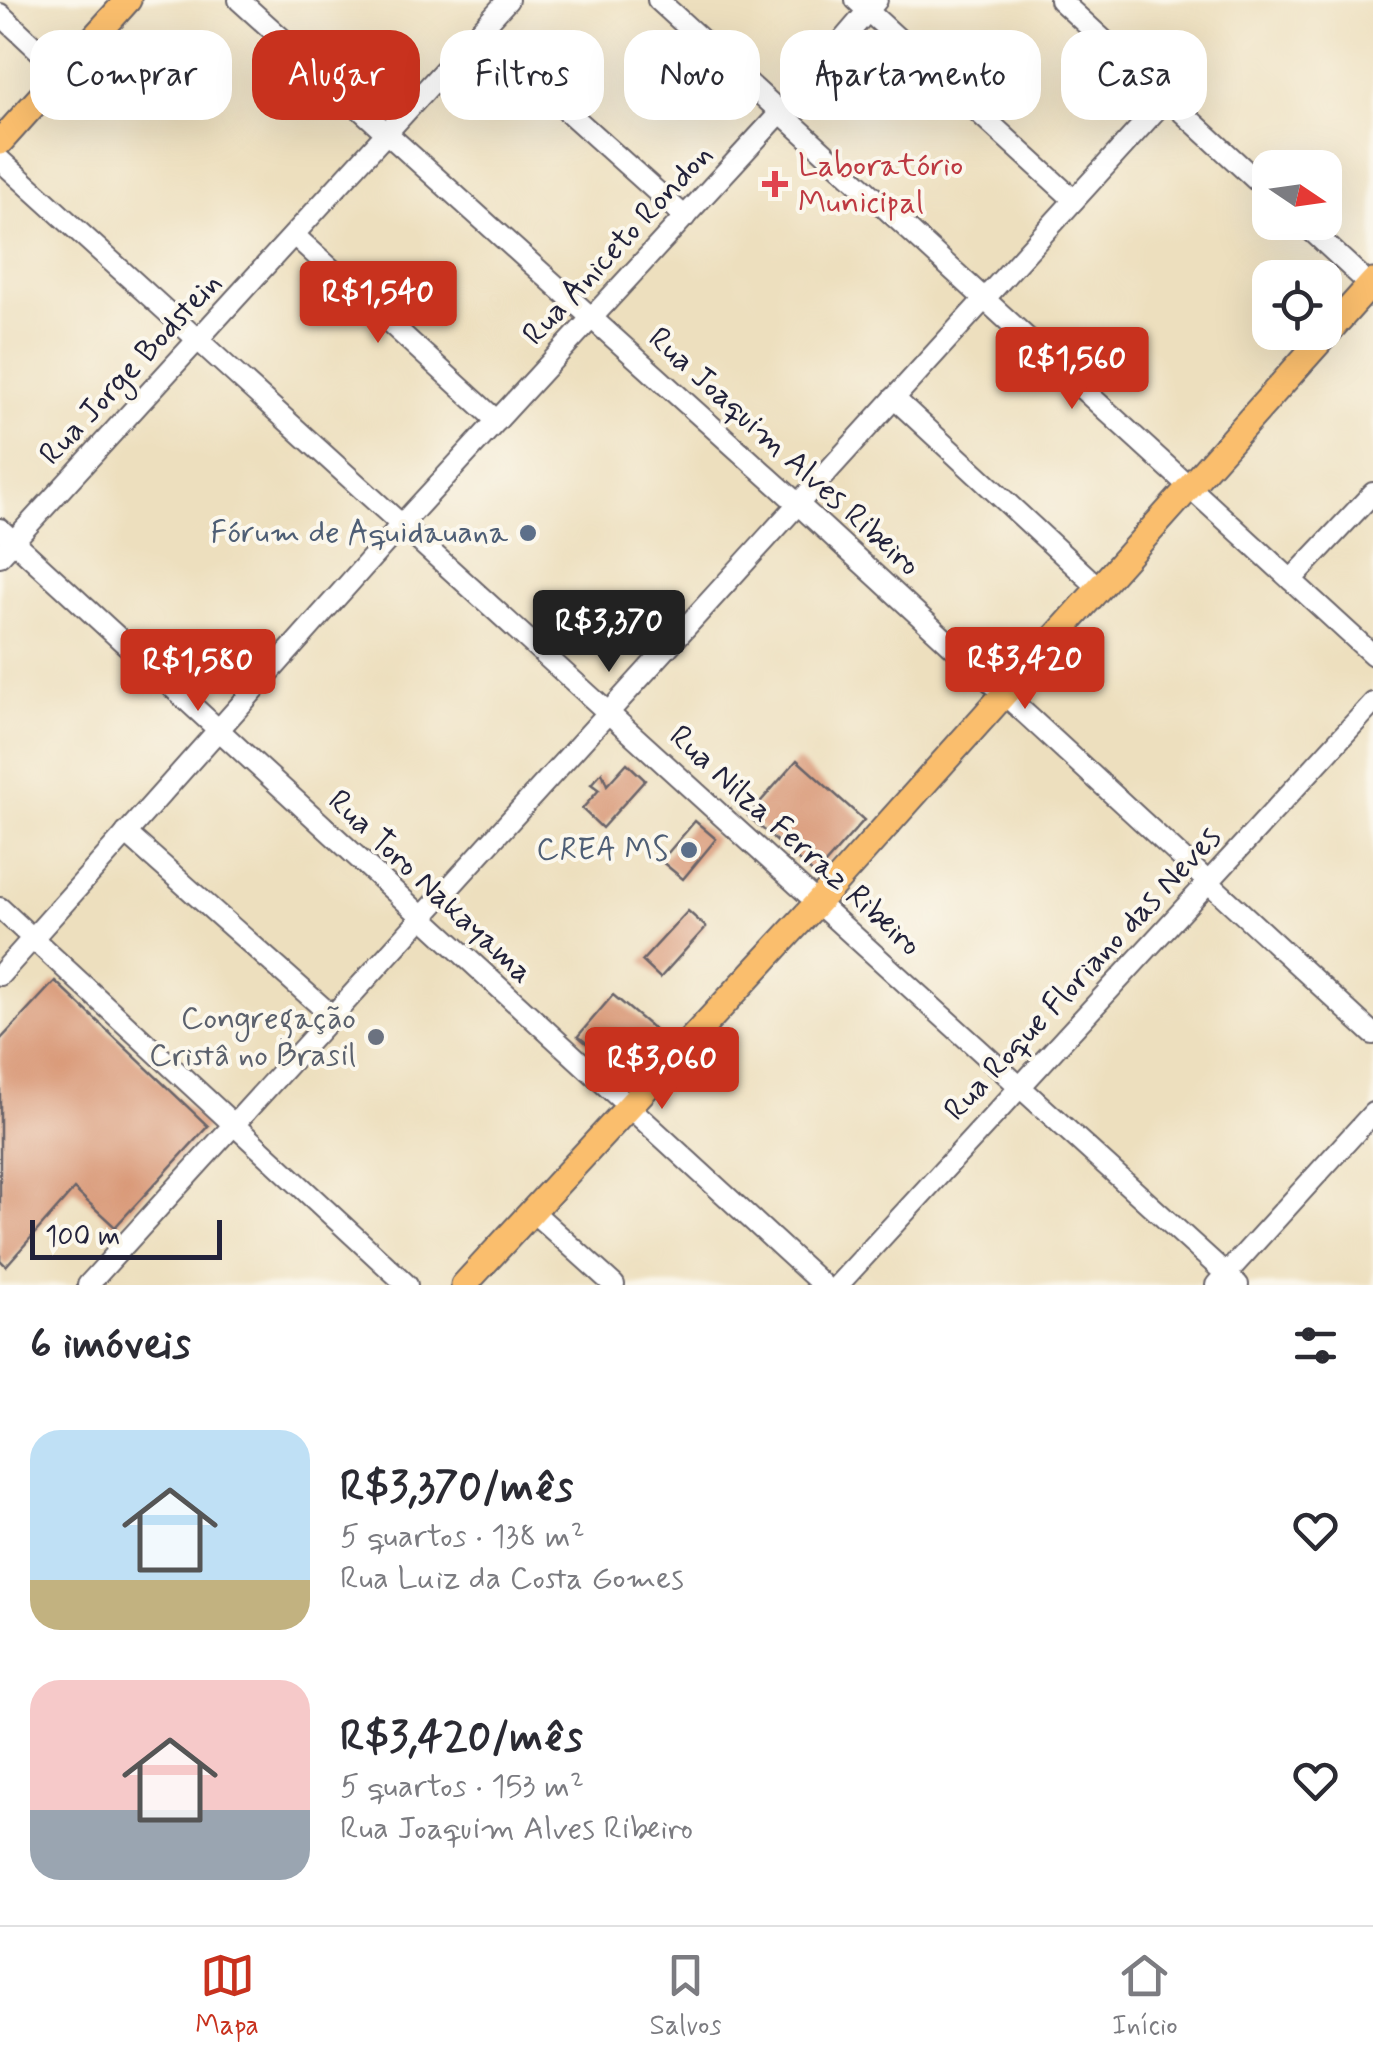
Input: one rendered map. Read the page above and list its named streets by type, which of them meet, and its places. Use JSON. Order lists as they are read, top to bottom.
{
  "streets": {
    "street": [
      "Rua Aniceto Rondon",
      "Rua Jorge Bodstein",
      "Rua Joaquim Alves Ribeiro",
      "Rua Nilza Ferraz Ribeiro",
      "Rua Toro Nakayama",
      "Rua Roque Floriano das Neves"
    ]
  },
  "crossings": [
    ["Rua Aniceto Rondon", "Rua Joaquim Alves Ribeiro"],
    ["Rua Aniceto Rondon", "Rua Nilza Ferraz Ribeiro"],
    ["Rua Aniceto Rondon", "Rua Toro Nakayama"],
    ["Rua Jorge Bodstein", "Rua Joaquim Alves Ribeiro"],
    ["Rua Jorge Bodstein", "Rua Nilza Ferraz Ribeiro"],
    ["Rua Jorge Bodstein", "Rua Toro Nakayama"],
    ["Rua Joaquim Alves Ribeiro", "Rua Roque Floriano das Neves"],
    ["Rua Nilza Ferraz Ribeiro", "Rua Roque Floriano das Neves"]
  ],
  "places": {
    "health": ["Laboratório Municipal"],
    "other": ["Fórum de Aquidauana", "CREA MS", "Congregação Cristâ no Brasil"]
  },
  "scale_bar": "100 m",
  "north": "right",
  "page": {
    "chip": [
      "Comprar",
      "Alugar",
      "Filtros",
      "Novo",
      "Apartamento",
      "Casa"
    ],
    "price": [
      "R$1,540",
      "R$1,560",
      "R$3,370",
      "R$3,420",
      "R$1,580",
      "R$3,060"
    ],
    "scale": "100 m",
    "heading": "6 imóveis",
    "list": [
      {
        "name": "R$3,370/mês",
        "note": "5 quartos · 138 m² · Rua Luiz da Costa Gomes"
      },
      {
        "name": "R$3,420/mês",
        "note": "5 quartos · 153 m² · Rua Joaquim Alves Ribeiro"
      }
    ],
    "tabs": ["Mapa", "Salvos", "Início"]
  }
}
